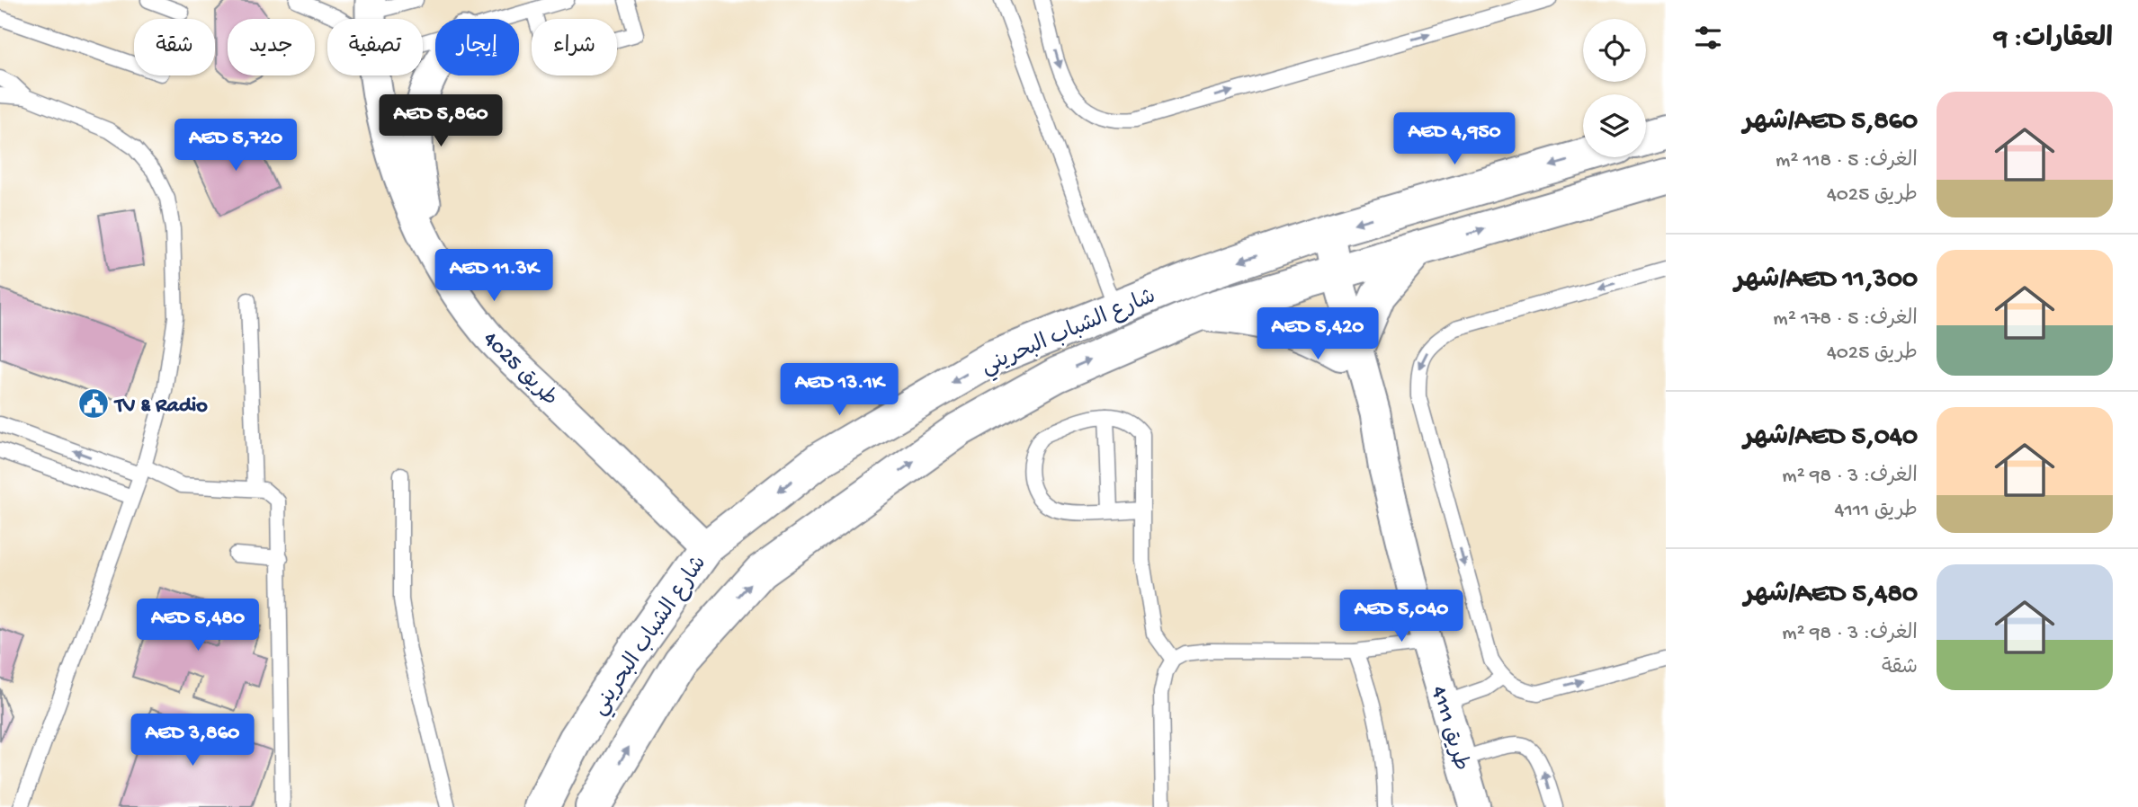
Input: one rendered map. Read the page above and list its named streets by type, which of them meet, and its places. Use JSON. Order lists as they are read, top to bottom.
{
  "streets": {
    "street": ["شارع الشباب البحريني", "طريق 4025", "طريق 4111"]
  },
  "crossings": [
    ["شارع الشباب البحريني", "طريق 4025"],
    ["شارع الشباب البحريني", "طريق 4111"]
  ],
  "places": {
    "public building": ["TV & Radio"]
  },
  "page": {
    "heading": "العقارات: 9",
    "chip": [
      "شراء",
      "إيجار",
      "تصفية",
      "جديد",
      "شقة"
    ],
    "list": [
      {
        "name": "AED 5,860/شهر",
        "note": "الغرف: 5 · 118 m² · طريق 4025"
      },
      {
        "name": "AED 11,300/شهر",
        "note": "الغرف: 5 · 178 m² · طريق 4025"
      },
      {
        "name": "AED 5,040/شهر",
        "note": "الغرف: 3 · 98 m² · طريق 4111"
      },
      {
        "name": "AED 5,480/شهر",
        "note": "الغرف: 3 · 98 m² · شقة"
      }
    ],
    "price": [
      "AED 5,860",
      "AED 4,950",
      "AED 5,720",
      "AED 11.3K",
      "AED 5,420",
      "AED 13.1K",
      "AED 5,040",
      "AED 5,480",
      "AED 3,860"
    ]
  }
}
